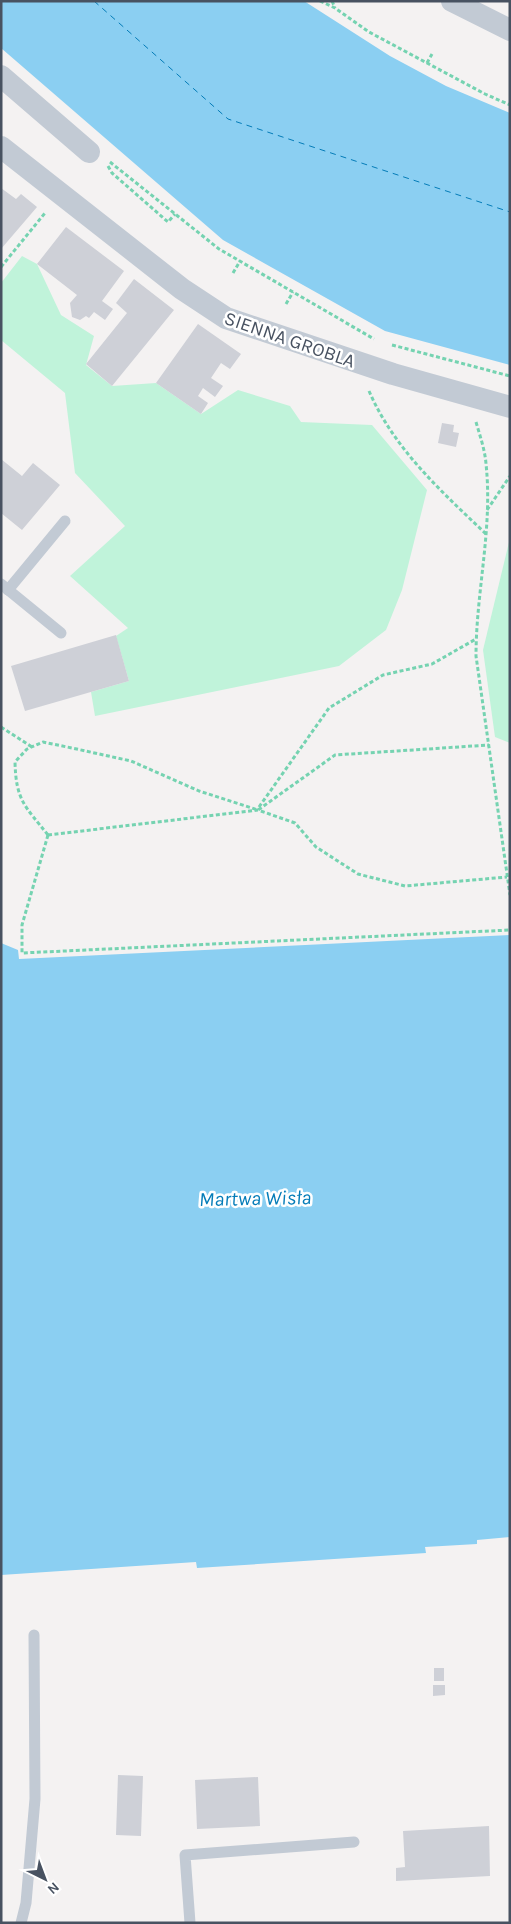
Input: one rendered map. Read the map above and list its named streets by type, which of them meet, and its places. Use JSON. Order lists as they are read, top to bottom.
{
  "streets": {
    "street": ["SIENNA GROBLA"]
  },
  "water": ["Martwa Wisła"],
  "north": "bottom right"
}
